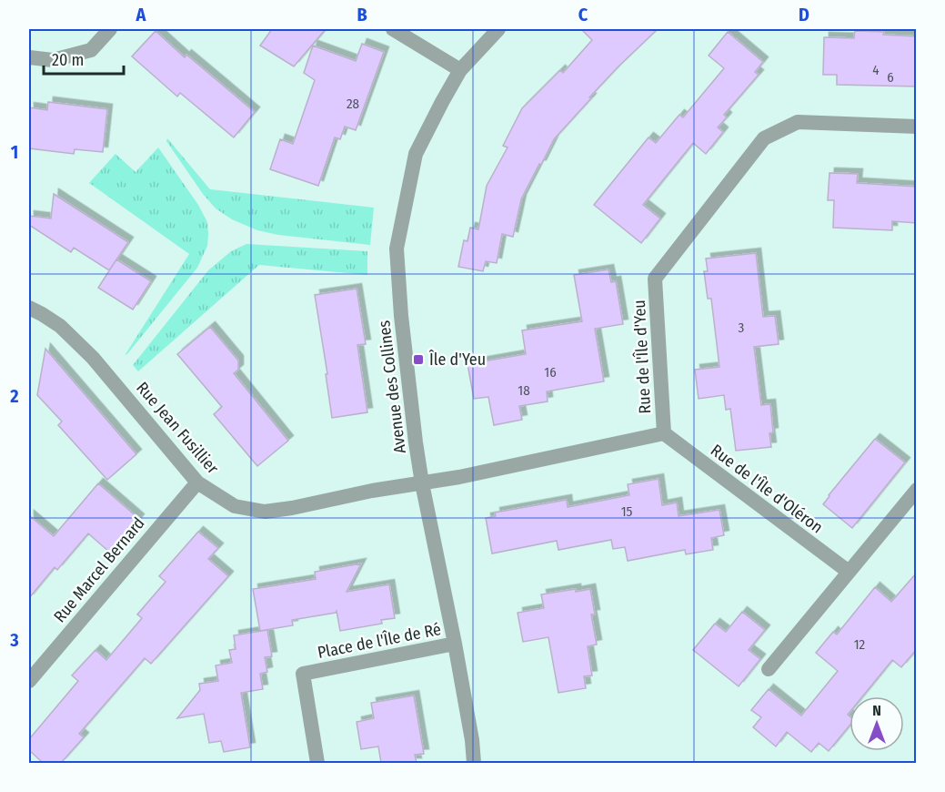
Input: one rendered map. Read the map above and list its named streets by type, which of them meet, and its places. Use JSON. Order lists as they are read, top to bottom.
{
  "streets": {
    "street": [
      "Rue de l'Île d'Yeu",
      "Avenue des Collines",
      "Rue Jean Fusillier",
      "Rue de l'Île d'Oléron",
      "Rue Marcel Bernard",
      "Place de l'Île de Ré"
    ]
  },
  "crossings": [
    ["Rue de l'Île d'Yeu", "Avenue des Collines"],
    ["Rue de l'Île d'Yeu", "Rue Jean Fusillier"],
    ["Rue de l'Île d'Yeu", "Rue de l'Île d'Oléron"],
    ["Avenue des Collines", "Rue Jean Fusillier"],
    ["Avenue des Collines", "Place de l'Île de Ré"],
    ["Rue Jean Fusillier", "Rue Marcel Bernard"]
  ],
  "places": {
    "transit": ["Île d'Yeu"]
  },
  "house_numbers": [
    "4",
    "6",
    "28",
    "3",
    "16",
    "18",
    "15",
    "12"
  ],
  "scale_bar": "20 m",
  "north": "top",
  "grid": {
    "columns": [
      "A",
      "B",
      "C",
      "D"
    ],
    "rows": ["1", "2", "3"]
  }
}
